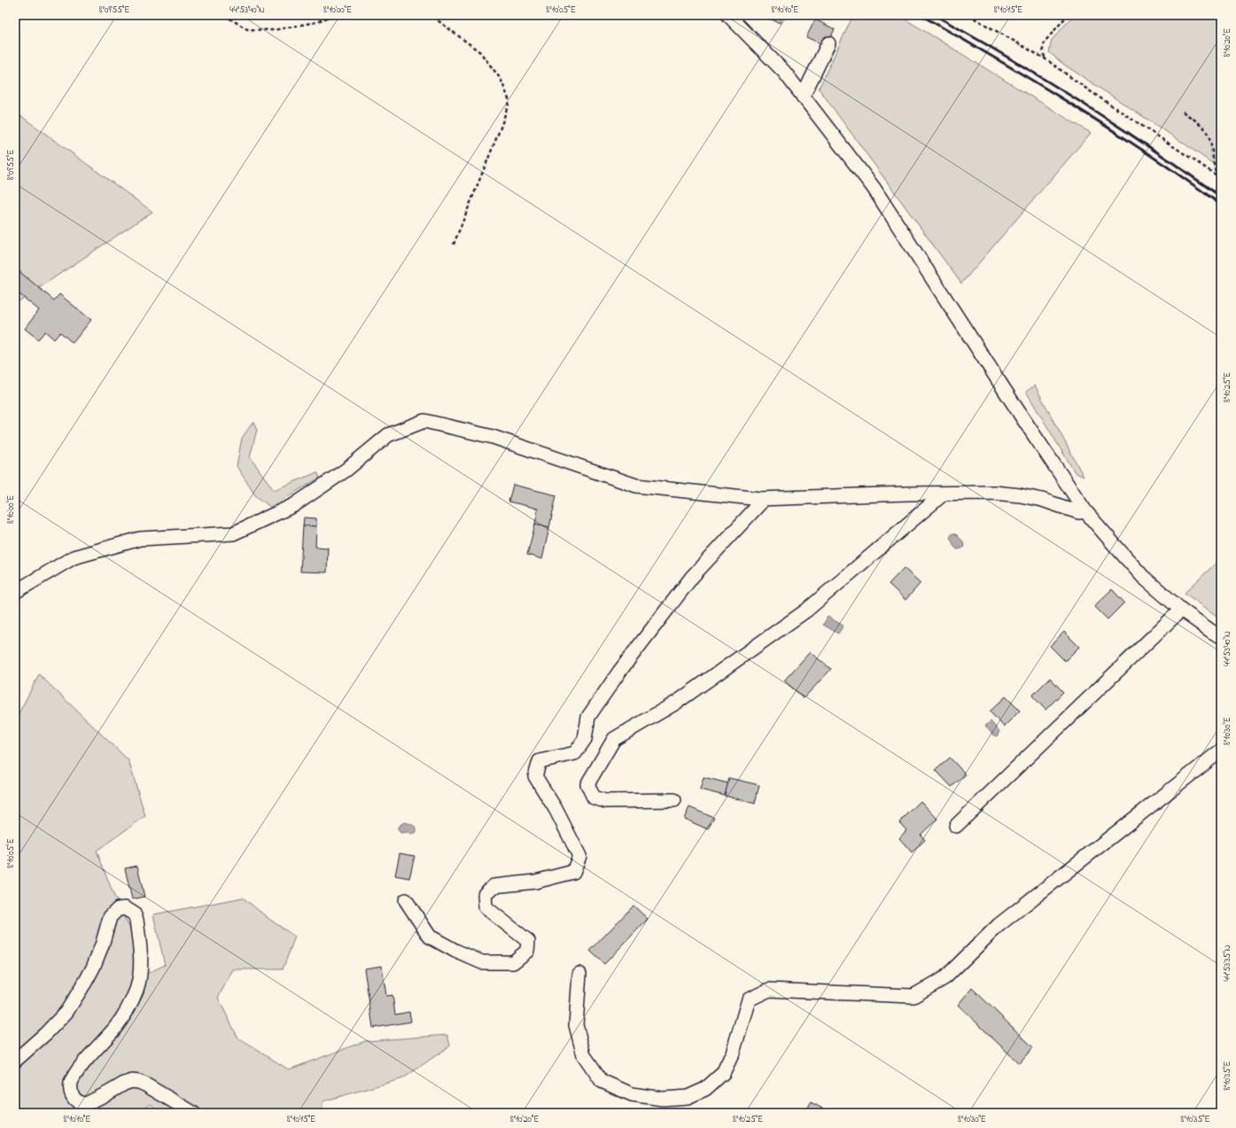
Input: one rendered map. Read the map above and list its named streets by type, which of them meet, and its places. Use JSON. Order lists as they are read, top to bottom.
{
  "coordinates": [
    "8°09'55\"E",
    "44°53'40\"N",
    "8°10'00\"E",
    "8°10'05\"E",
    "8°10'10\"E",
    "8°10'15\"E",
    "8°10'20\"E",
    "8°10'25\"E",
    "8°10'30\"E",
    "44°53'35\"N",
    "8°10'35\"E"
  ]
}
